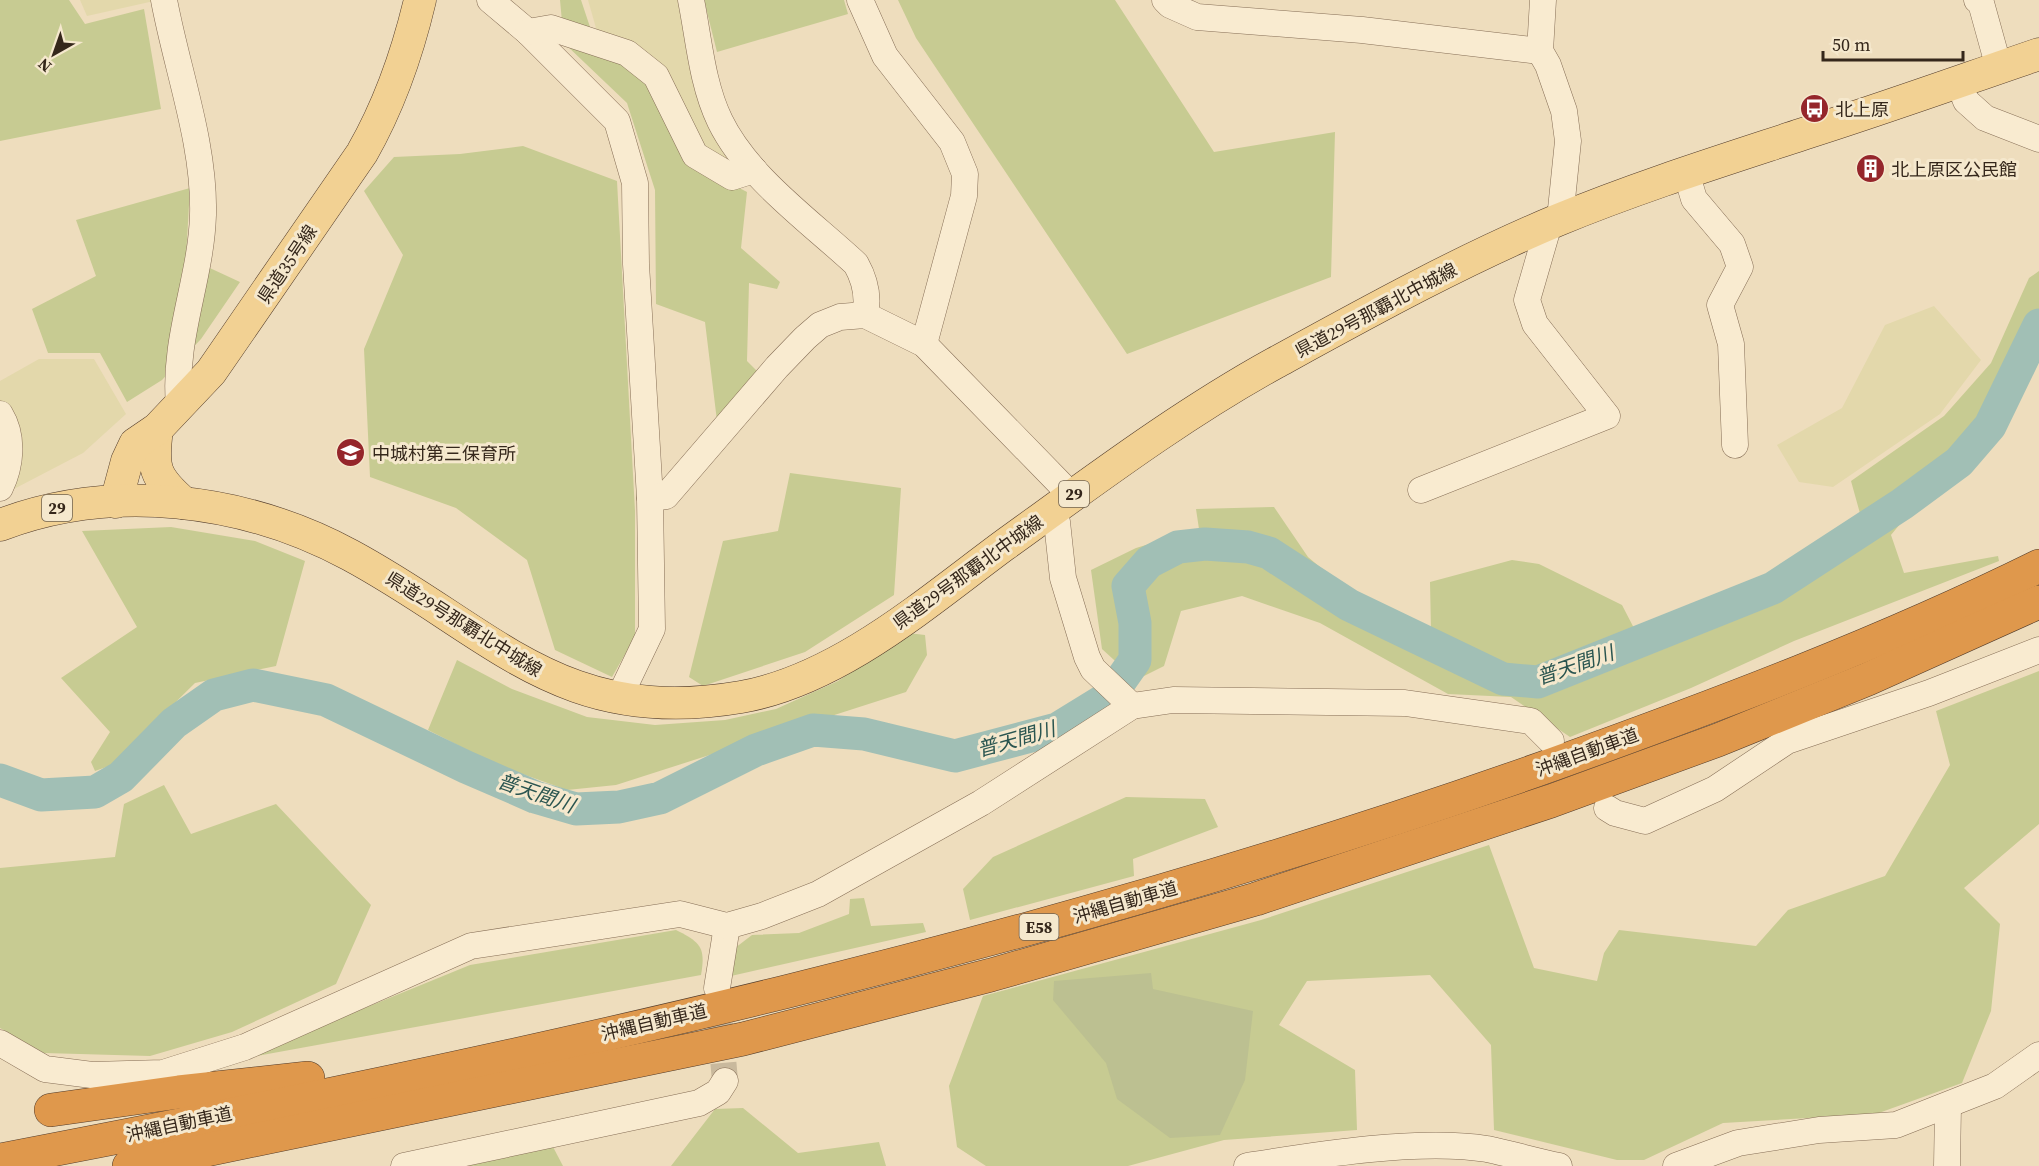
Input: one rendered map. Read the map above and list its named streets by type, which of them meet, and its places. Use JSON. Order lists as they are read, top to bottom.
{
  "streets": {
    "highway": ["沖縄自動車道", "E58"],
    "main road": ["県道35号線", "県道29号那覇北中城線", "29"]
  },
  "crossings": [
    ["県道35号線", "県道29号那覇北中城線"]
  ],
  "water": ["普天間川"],
  "places": {
    "bus stop": ["北上原"],
    "building": ["北上原区公民館"],
    "school or university": ["中城村第三保育所"]
  },
  "scale_bar": "50 m",
  "north": "bottom left"
}
